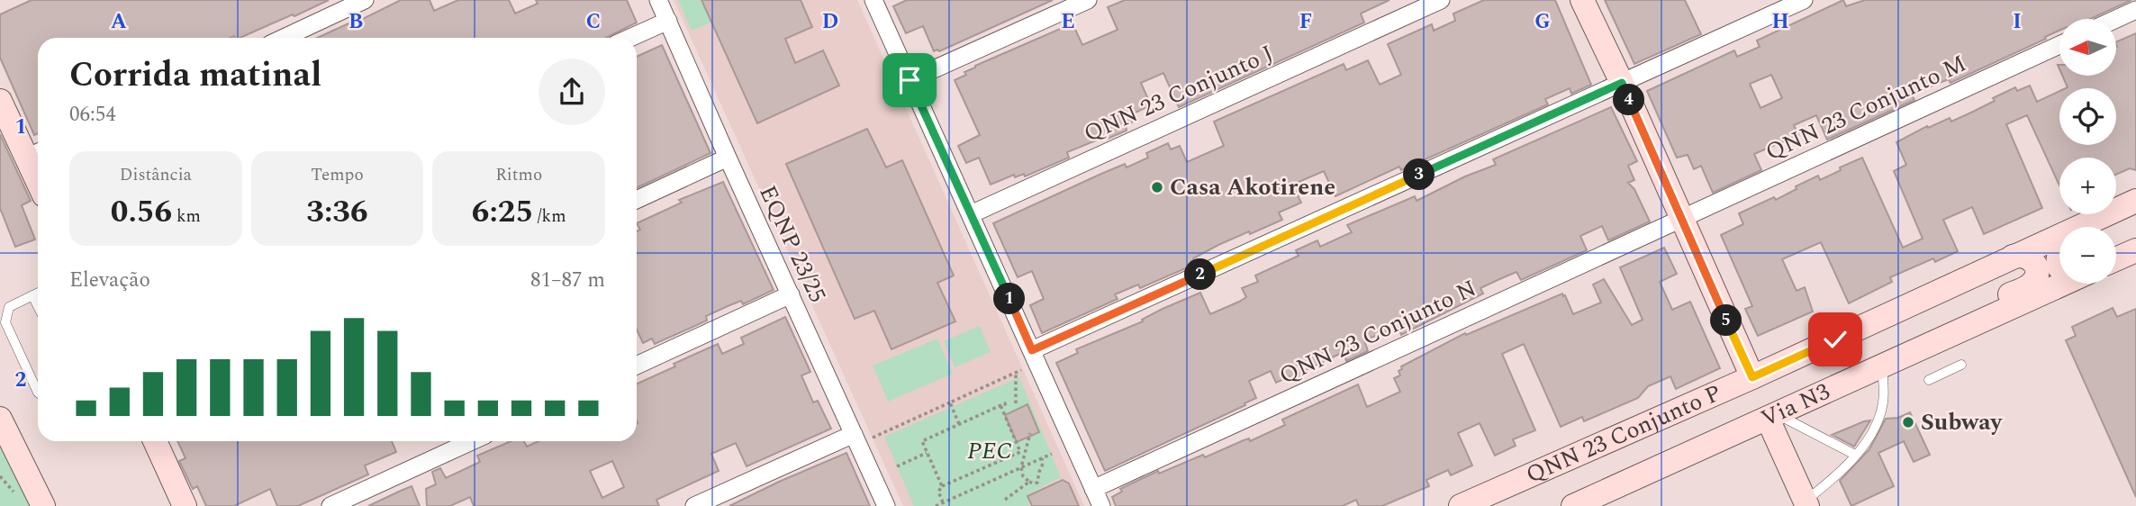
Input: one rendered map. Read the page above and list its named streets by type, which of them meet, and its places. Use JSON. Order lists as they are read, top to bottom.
{
  "streets": {
    "main road": ["Via N3", "QNN 23 Conjunto P"],
    "street": [
      "QNN 23 Conjunto J",
      "QNN 23 Conjunto M",
      "EQNP 23/25",
      "QNN 23 Conjunto N"
    ]
  },
  "crossings": [
    ["QNN 23 Conjunto M", "QNN 23 Conjunto N"]
  ],
  "parks": ["PEC"],
  "places": ["Casa Akotirene", "Subway"],
  "north": "left",
  "page": {
    "map_buttons": ["+", "−"],
    "heading": ["Corrida matinal", "06:54"],
    "pins": [
      "4",
      "3",
      "2",
      "1",
      "5"
    ],
    "stats": [
      ["Distância", "0.56 km"],
      ["Tempo", "3:36"],
      ["Ritmo", "6:25 /km"]
    ],
    "chart": ["Elevação", "81–87 m"]
  },
  "grid": {
    "columns": [
      "A",
      "B",
      "C",
      "D",
      "E",
      "F",
      "G",
      "H",
      "I"
    ],
    "rows": ["1", "2"]
  }
}
